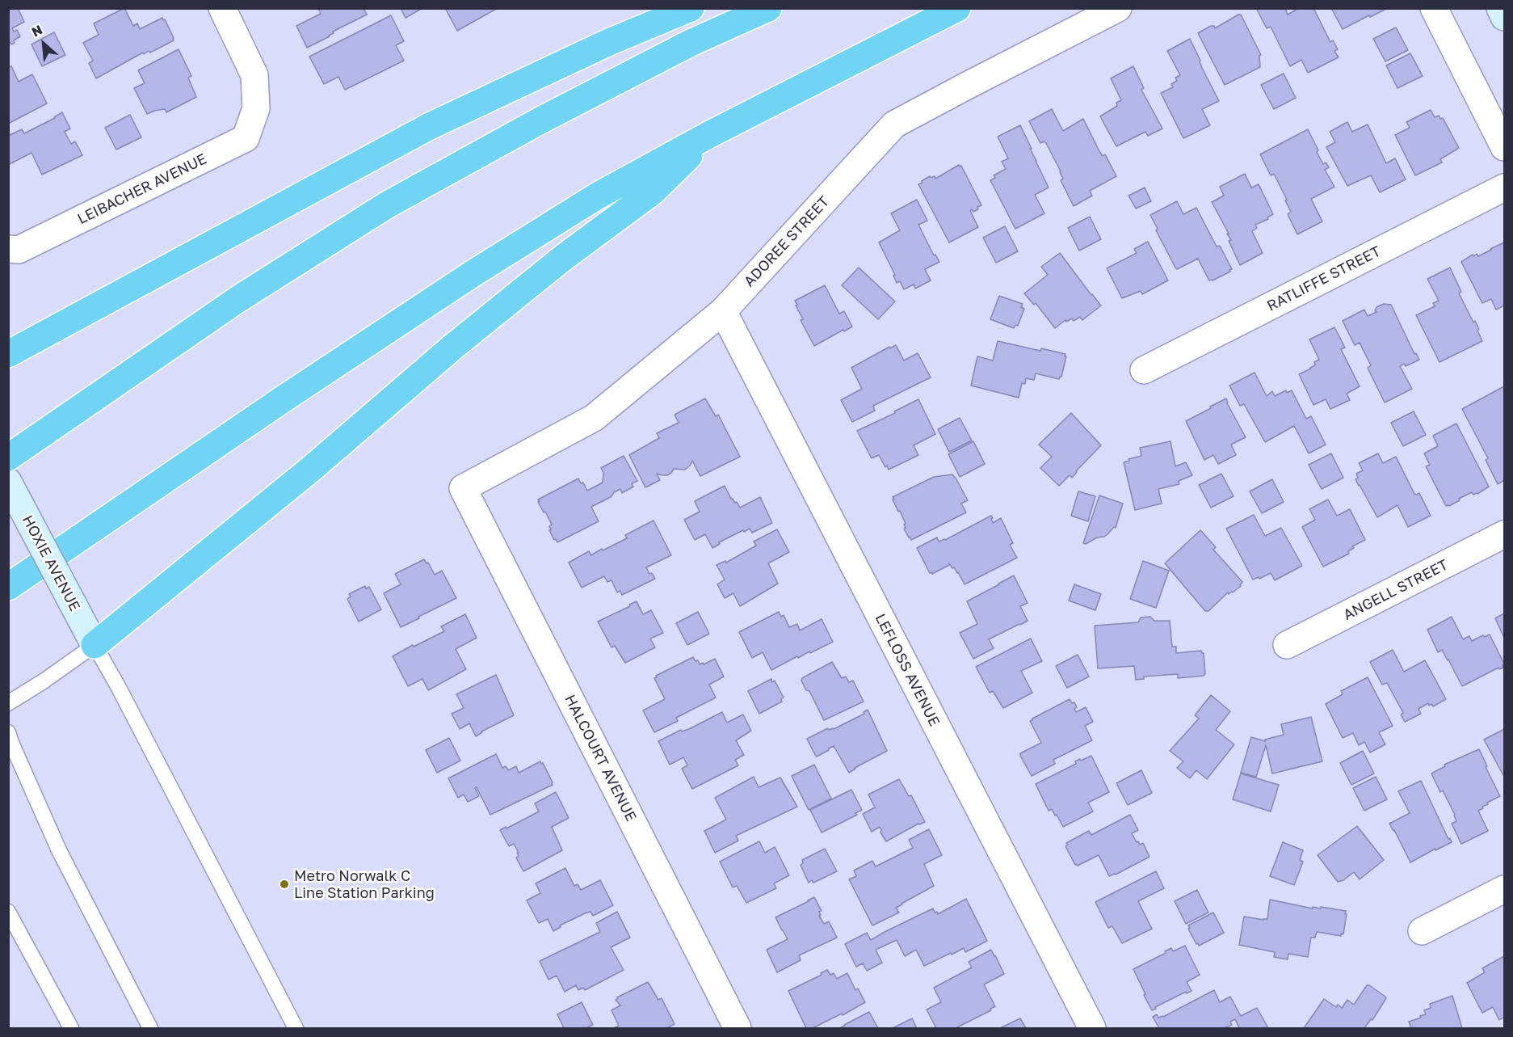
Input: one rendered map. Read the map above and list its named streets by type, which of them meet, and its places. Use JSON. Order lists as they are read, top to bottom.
{
  "streets": {
    "main road": ["HOXIE AVENUE"],
    "street": [
      "LEIBACHER AVENUE",
      "ADOREE STREET",
      "RATLIFFE STREET",
      "ANGELL STREET",
      "LEFLOSS AVENUE",
      "HALCOURT AVENUE"
    ]
  },
  "crossings": [
    ["ADOREE STREET", "LEFLOSS AVENUE"],
    ["ADOREE STREET", "HALCOURT AVENUE"]
  ],
  "places": ["Metro Norwalk C Line Station Parking"],
  "north": "top left"
}
